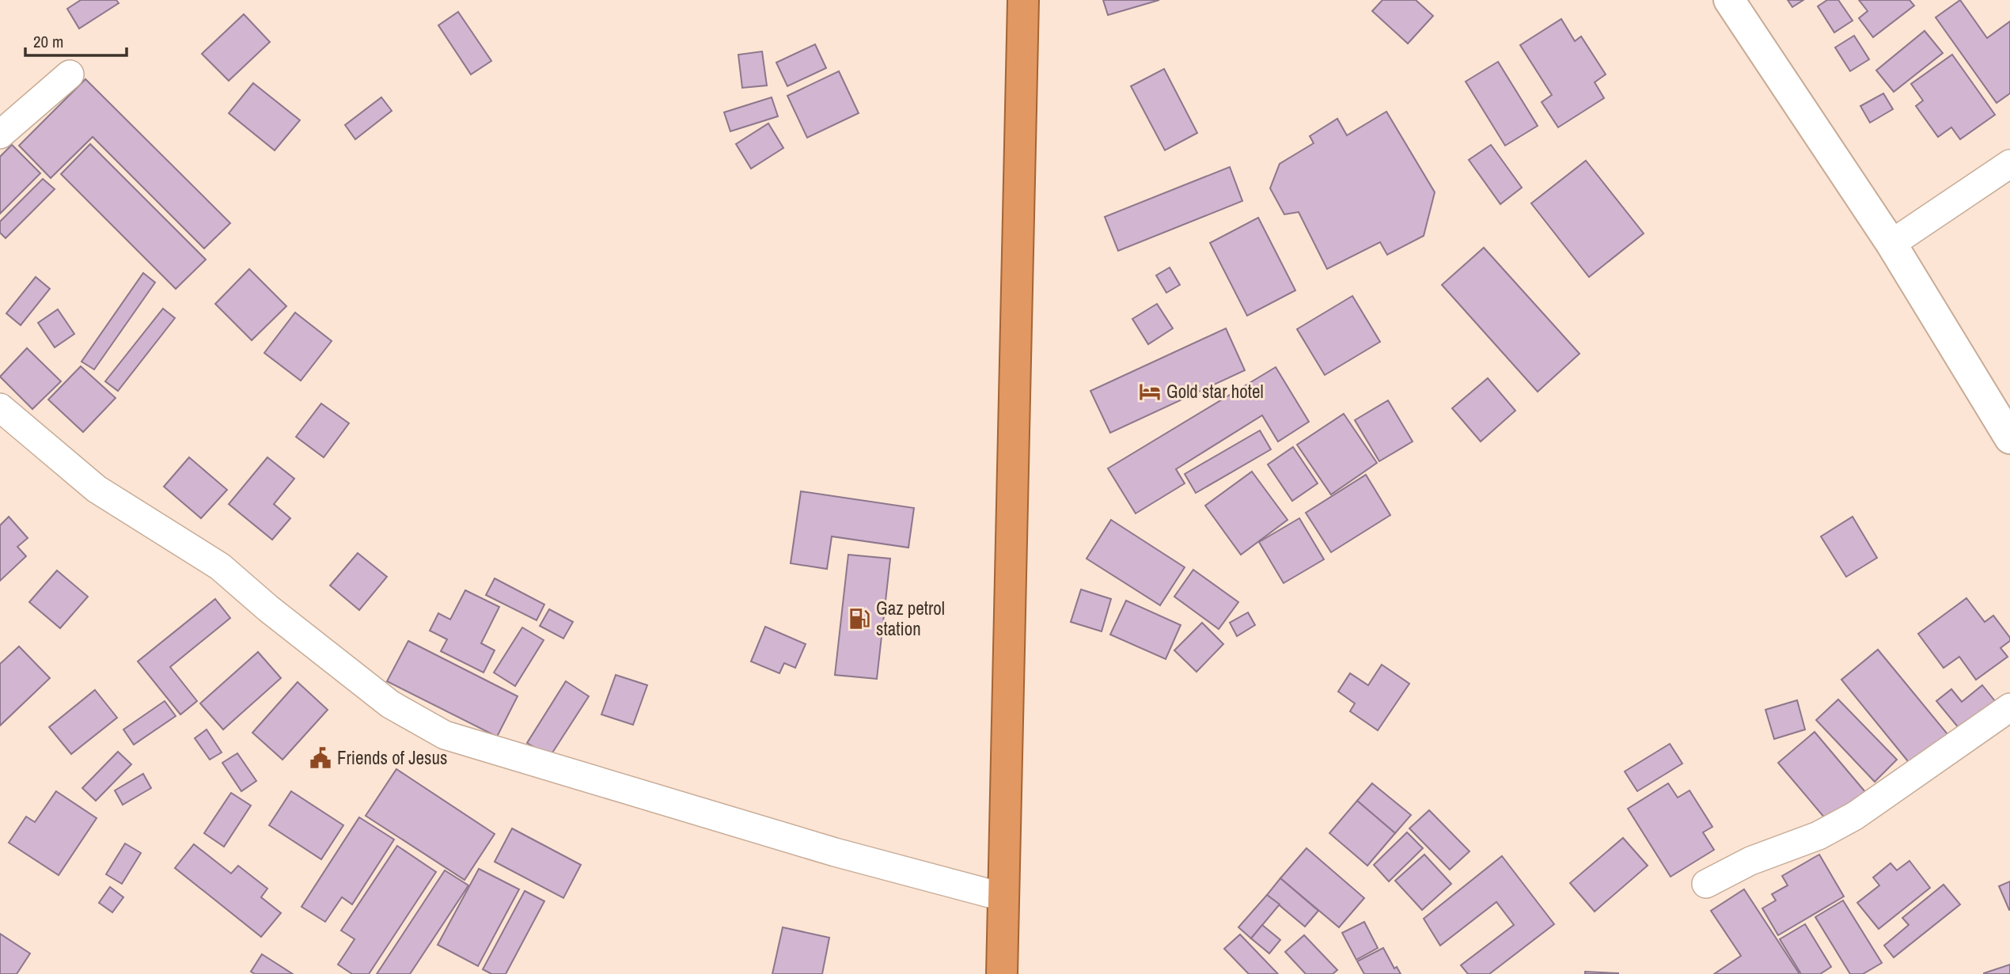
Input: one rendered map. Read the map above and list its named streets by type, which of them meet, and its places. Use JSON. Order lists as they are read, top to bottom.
{
  "places": {
    "hotel": ["Gold star hotel"],
    "fuel station": ["Gaz petrol station"],
    "public building": ["Friends of Jesus"]
  },
  "scale_bar": "20 m"
}
